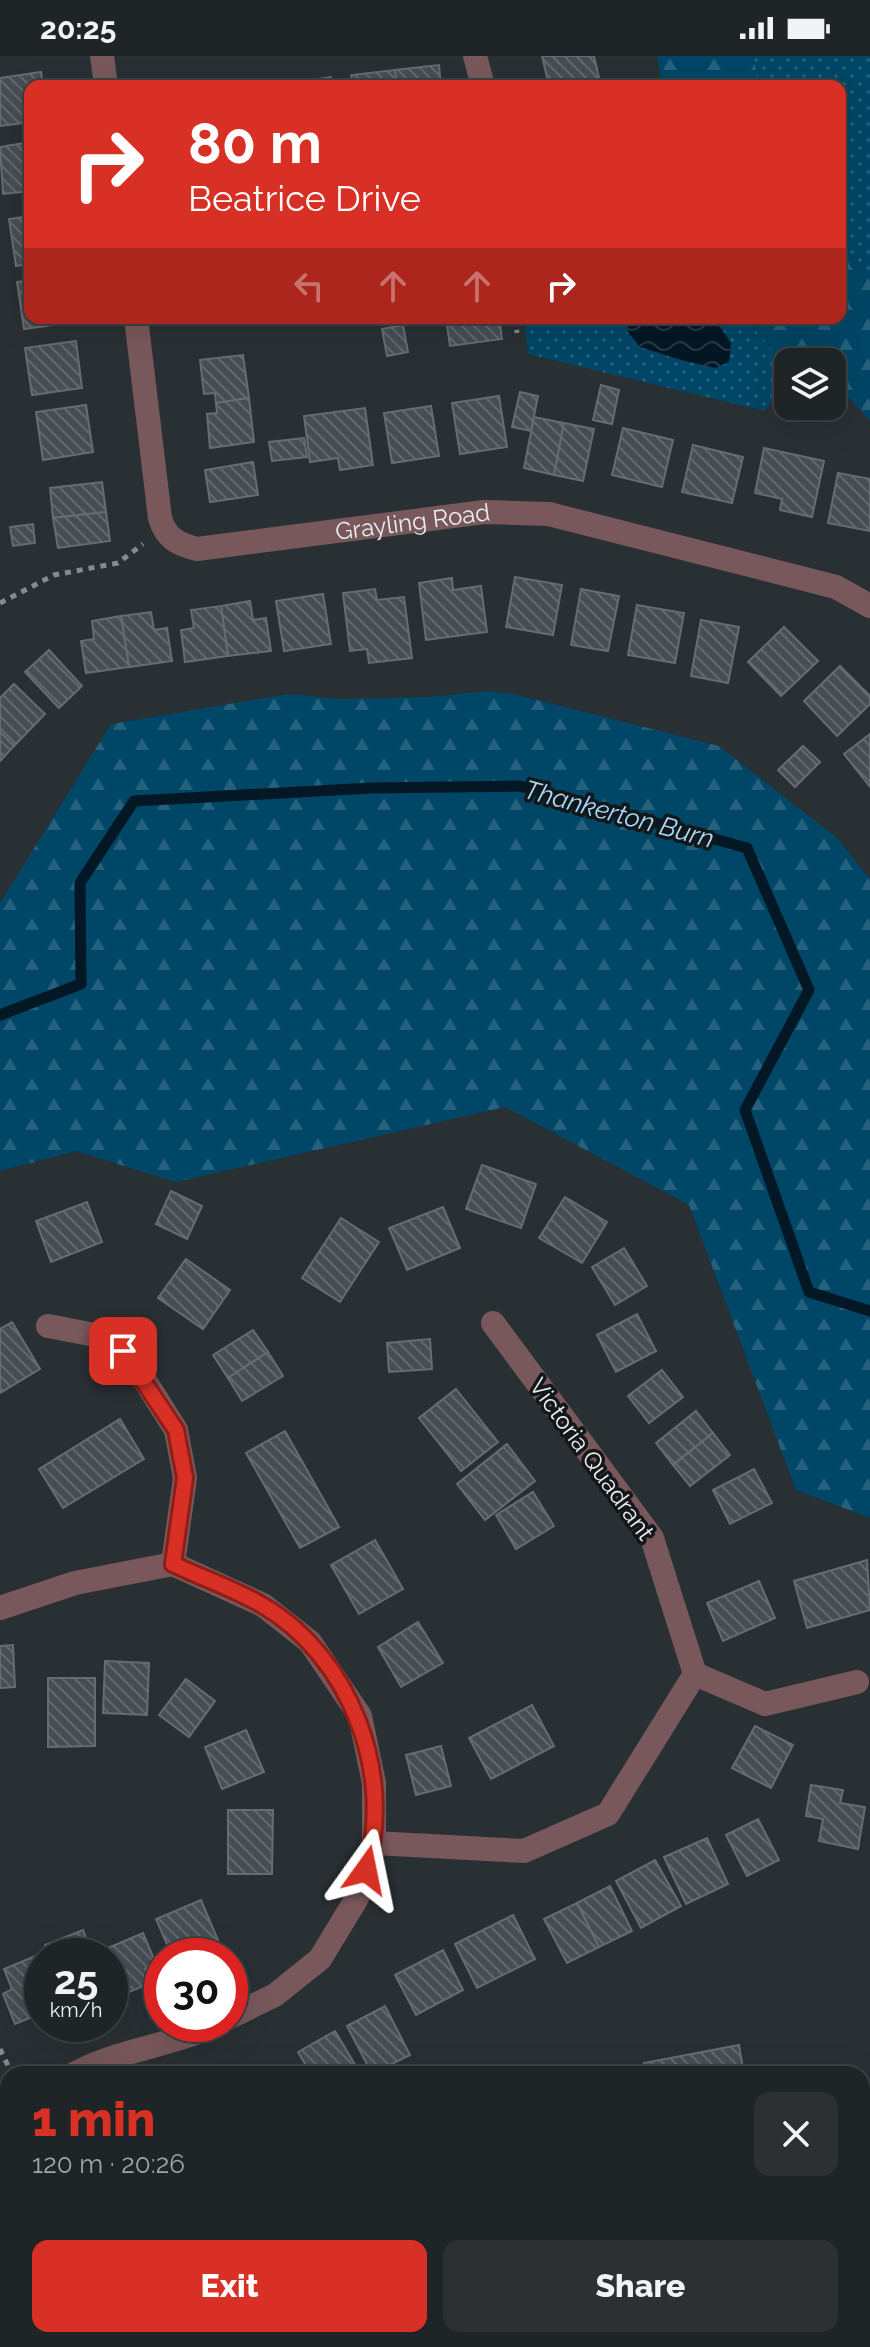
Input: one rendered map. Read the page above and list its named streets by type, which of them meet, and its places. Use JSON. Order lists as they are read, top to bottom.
{
  "streets": {
    "street": ["Grayling Road", "Victoria Quadrant"]
  },
  "water": ["Thankerton Burn"],
  "page": {
    "status": "20:25",
    "turn": ["80 m", "Beatrice Drive"],
    "speed": "25 km/h",
    "limit": "30",
    "heading": ["1 min", "120 m · 20:26"],
    "buttons": ["Exit", "Share"]
  }
}
